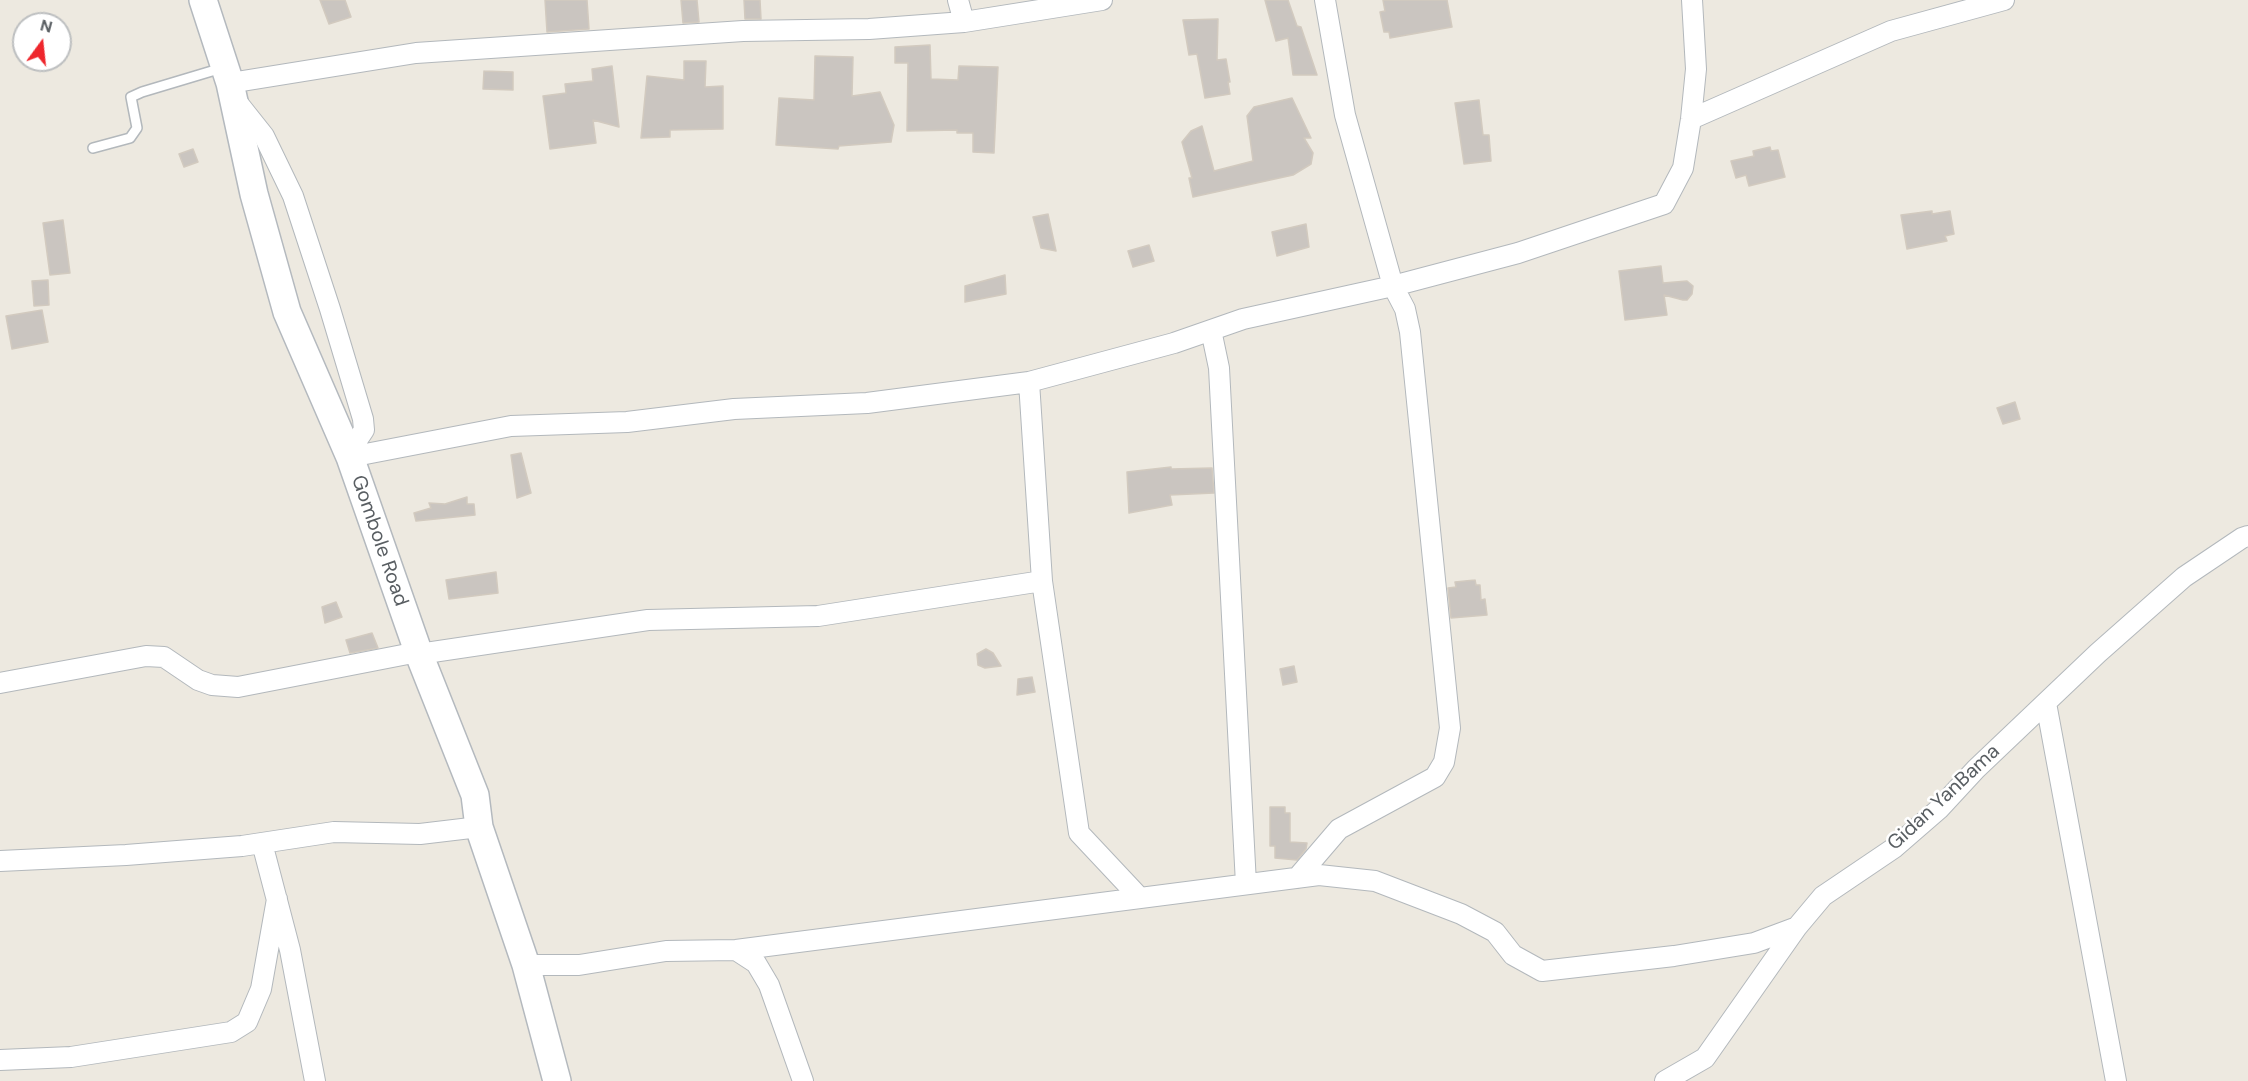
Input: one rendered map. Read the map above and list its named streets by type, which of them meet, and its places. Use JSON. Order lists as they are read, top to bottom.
{
  "streets": {
    "street": ["Gombole Road", "Gidan YanBama"]
  },
  "north": "top"
}
